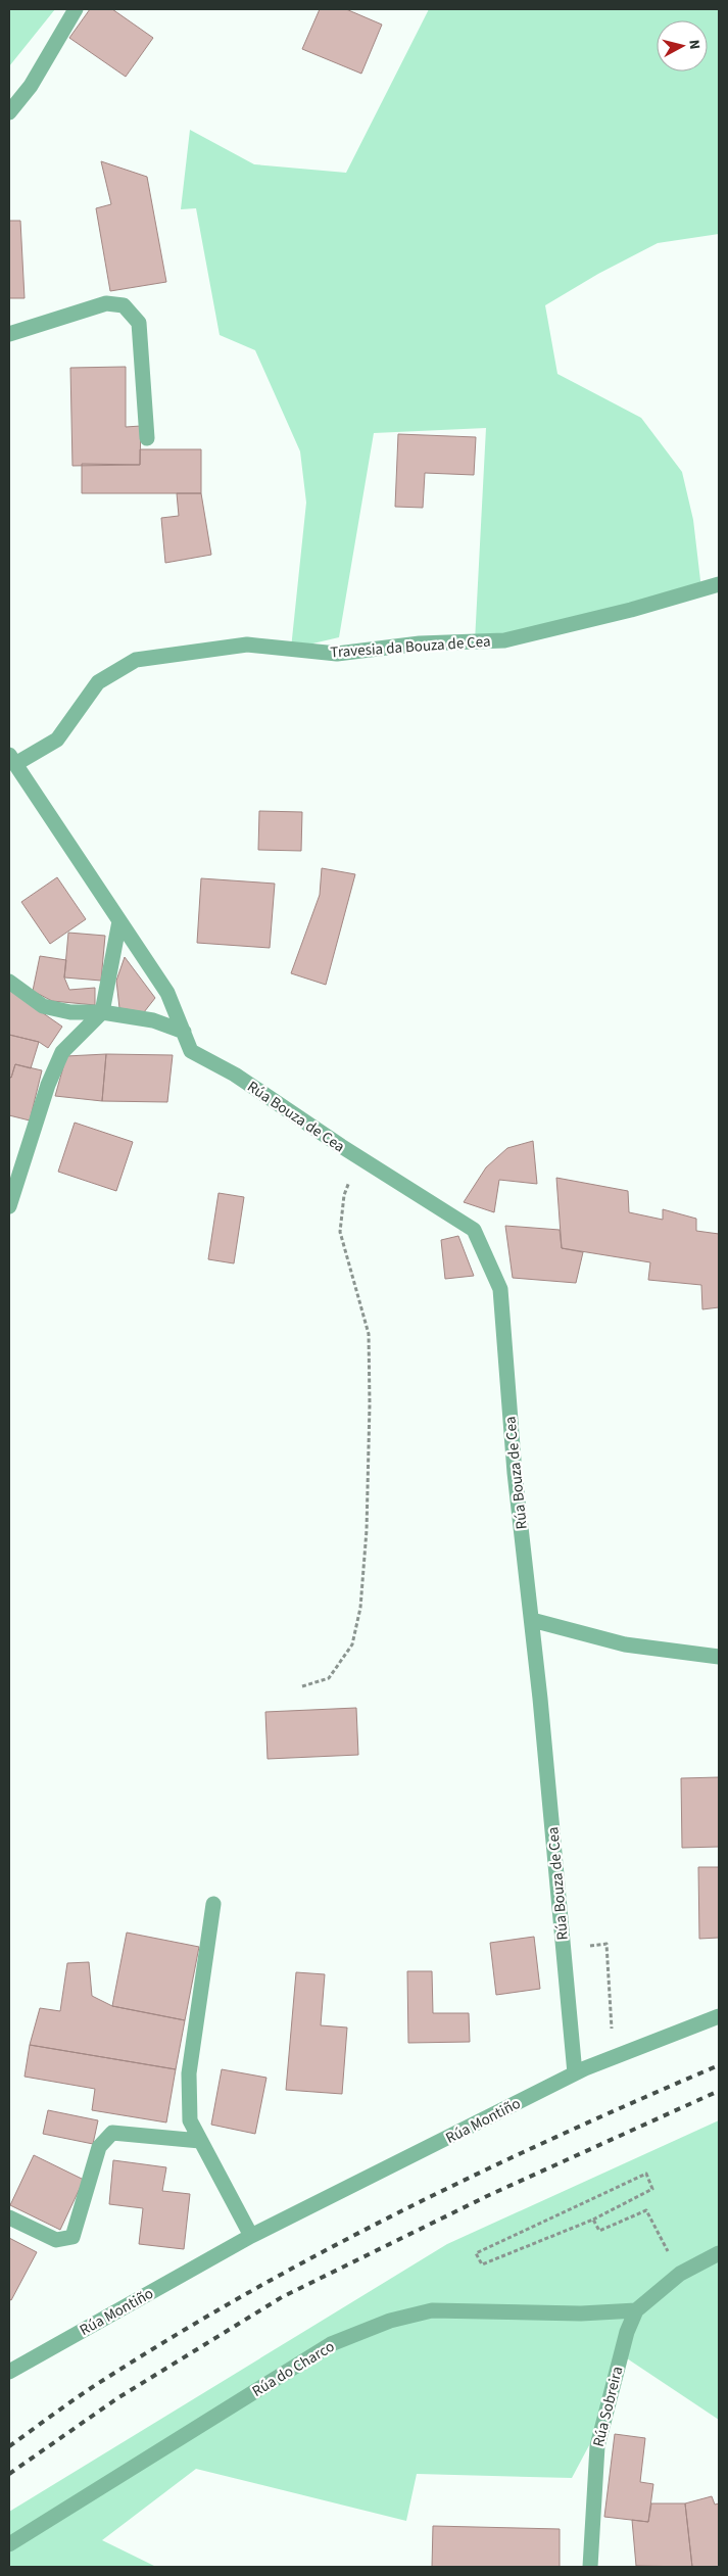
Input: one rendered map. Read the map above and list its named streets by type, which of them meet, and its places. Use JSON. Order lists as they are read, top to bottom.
{
  "streets": {
    "street": [
      "Travesia da Bouza de Cea",
      "Rúa Bouza de Cea",
      "Rúa Montiño",
      "Rúa do Charco",
      "Rúa Sobreira"
    ]
  },
  "crossings": [
    ["Travesia da Bouza de Cea", "Rúa Bouza de Cea"],
    ["Rúa Bouza de Cea", "Rúa Montiño"],
    ["Rúa do Charco", "Rúa Sobreira"]
  ],
  "north": "right"
}
